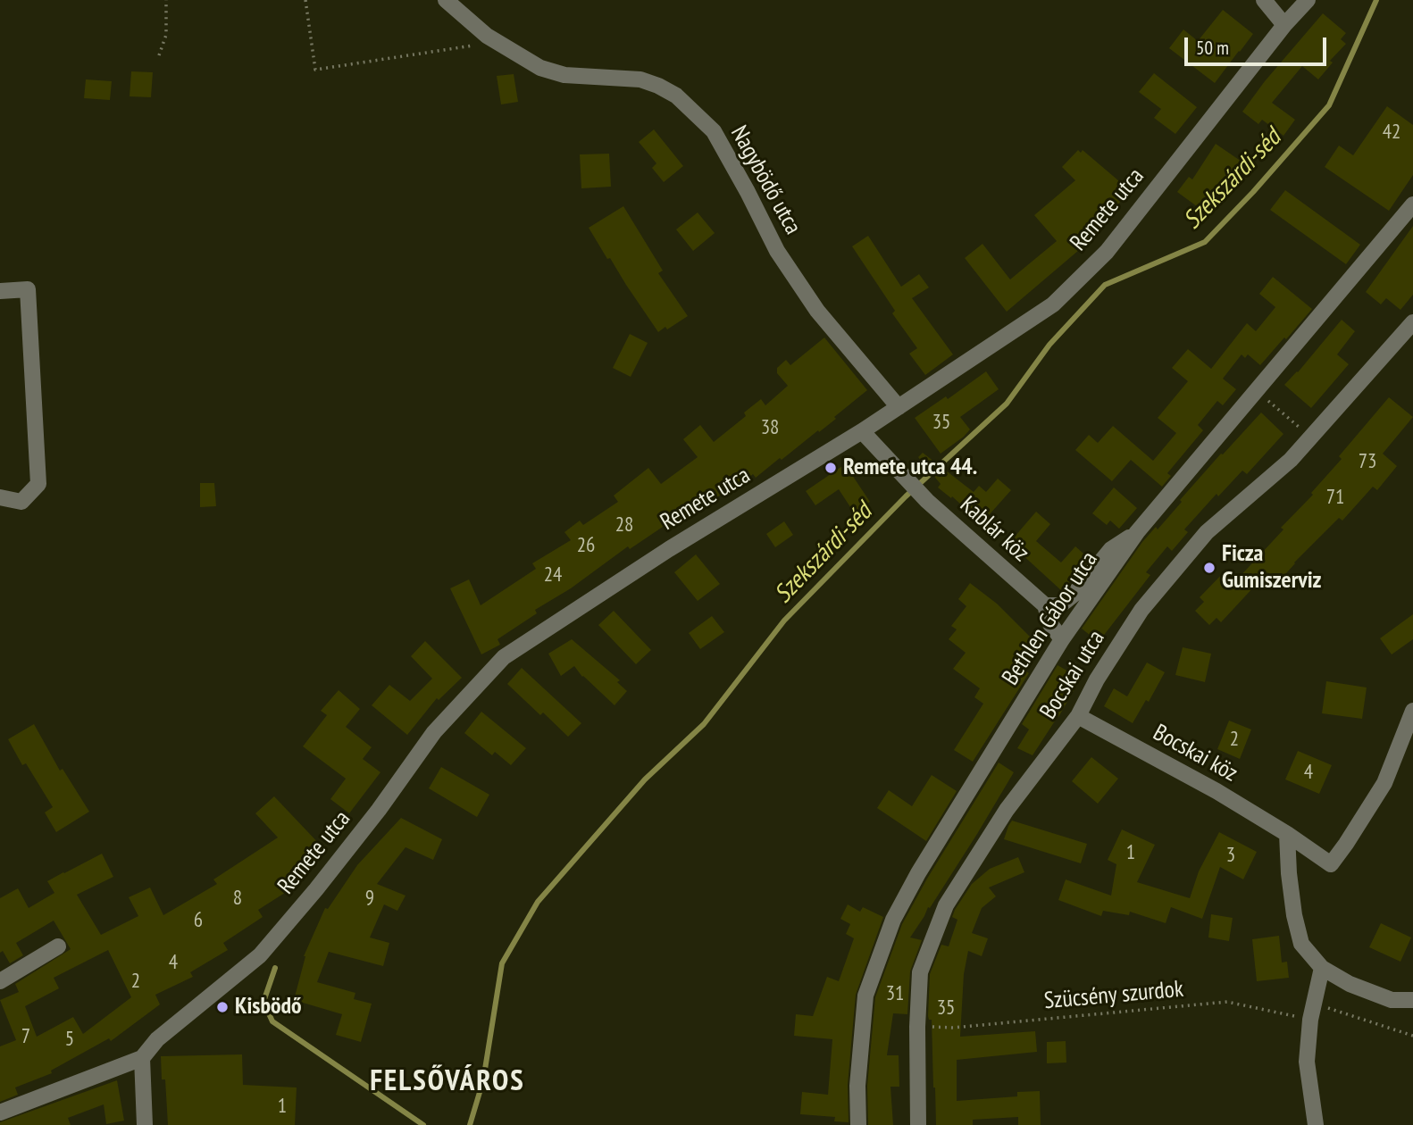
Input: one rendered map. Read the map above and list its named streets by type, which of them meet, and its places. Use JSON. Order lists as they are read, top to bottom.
{
  "streets": {
    "street": [
      "Nagybödő utca",
      "Remete utca",
      "Kablár köz",
      "Bethlen Gábor utca",
      "Bocskai utca",
      "Bocskai köz"
    ],
    "path": ["Szücsény szurdok"]
  },
  "crossings": [
    ["Nagybödő utca", "Remete utca"],
    ["Remete utca", "Kablár köz"],
    ["Kablár köz", "Bethlen Gábor utca"],
    ["Bocskai utca", "Bocskai köz"],
    ["Bocskai utca", "Szücsény szurdok"]
  ],
  "districts": ["FELSŐVÁROS"],
  "water": ["Szekszárdi-séd"],
  "places": ["Remete utca 44.", "Ficza Gumiszerviz", "Kisbödő"],
  "house_numbers": [
    "42",
    "35",
    "38",
    "73",
    "71",
    "28",
    "26",
    "24",
    "2",
    "4",
    "1",
    "3",
    "8",
    "9",
    "6",
    "4",
    "2",
    "31",
    "35",
    "7",
    "5",
    "1"
  ],
  "scale_bar": "50 m"
}
